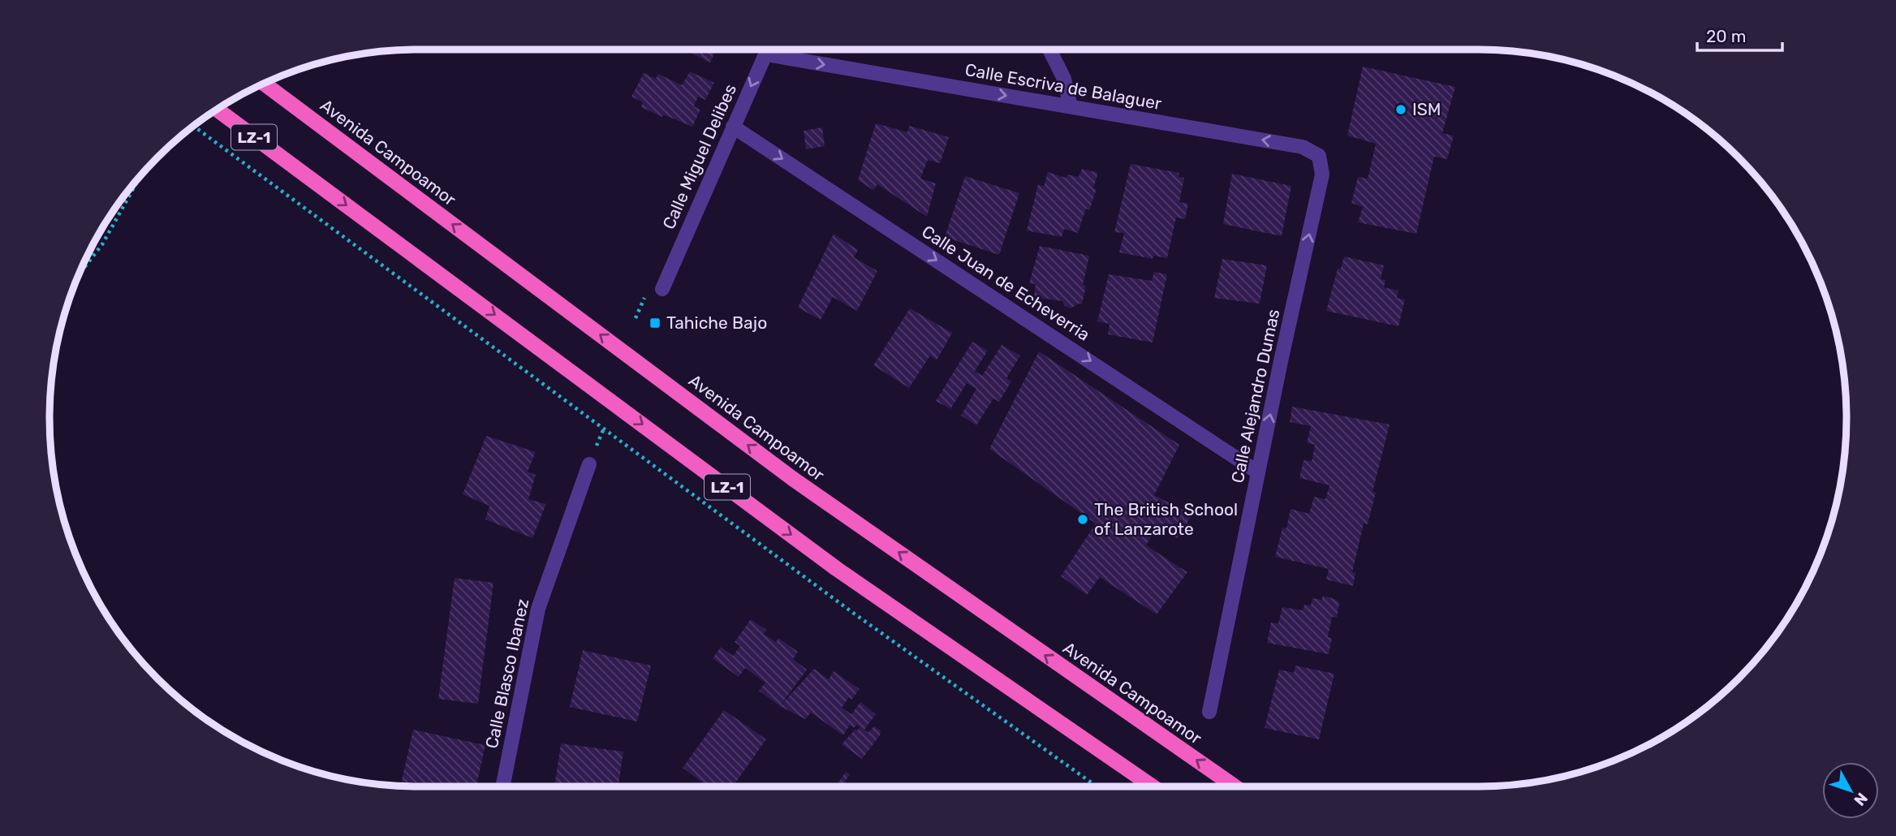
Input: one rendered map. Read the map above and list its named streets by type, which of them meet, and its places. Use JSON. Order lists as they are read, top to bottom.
{
  "streets": {
    "highway": ["LZ-1", "Avenida Campoamor"],
    "street": [
      "Calle Escriva de Balaguer",
      "Calle Miguel Delibes",
      "Calle Juan de Echeverria",
      "Calle Alejandro Dumas",
      "Calle Blasco Ibanez"
    ]
  },
  "crossings": [
    ["Calle Escriva de Balaguer", "Calle Miguel Delibes"],
    ["Calle Escriva de Balaguer", "Calle Alejandro Dumas"],
    ["Calle Miguel Delibes", "Calle Juan de Echeverria"],
    ["Calle Juan de Echeverria", "Calle Alejandro Dumas"]
  ],
  "one_way": ["Calle Juan de Echeverria", "Calle Alejandro Dumas"],
  "places": {
    "other": ["ISM", "The British School of Lanzarote"],
    "transit": ["Tahiche Bajo"]
  },
  "scale_bar": "20 m",
  "north": "bottom right"
}
